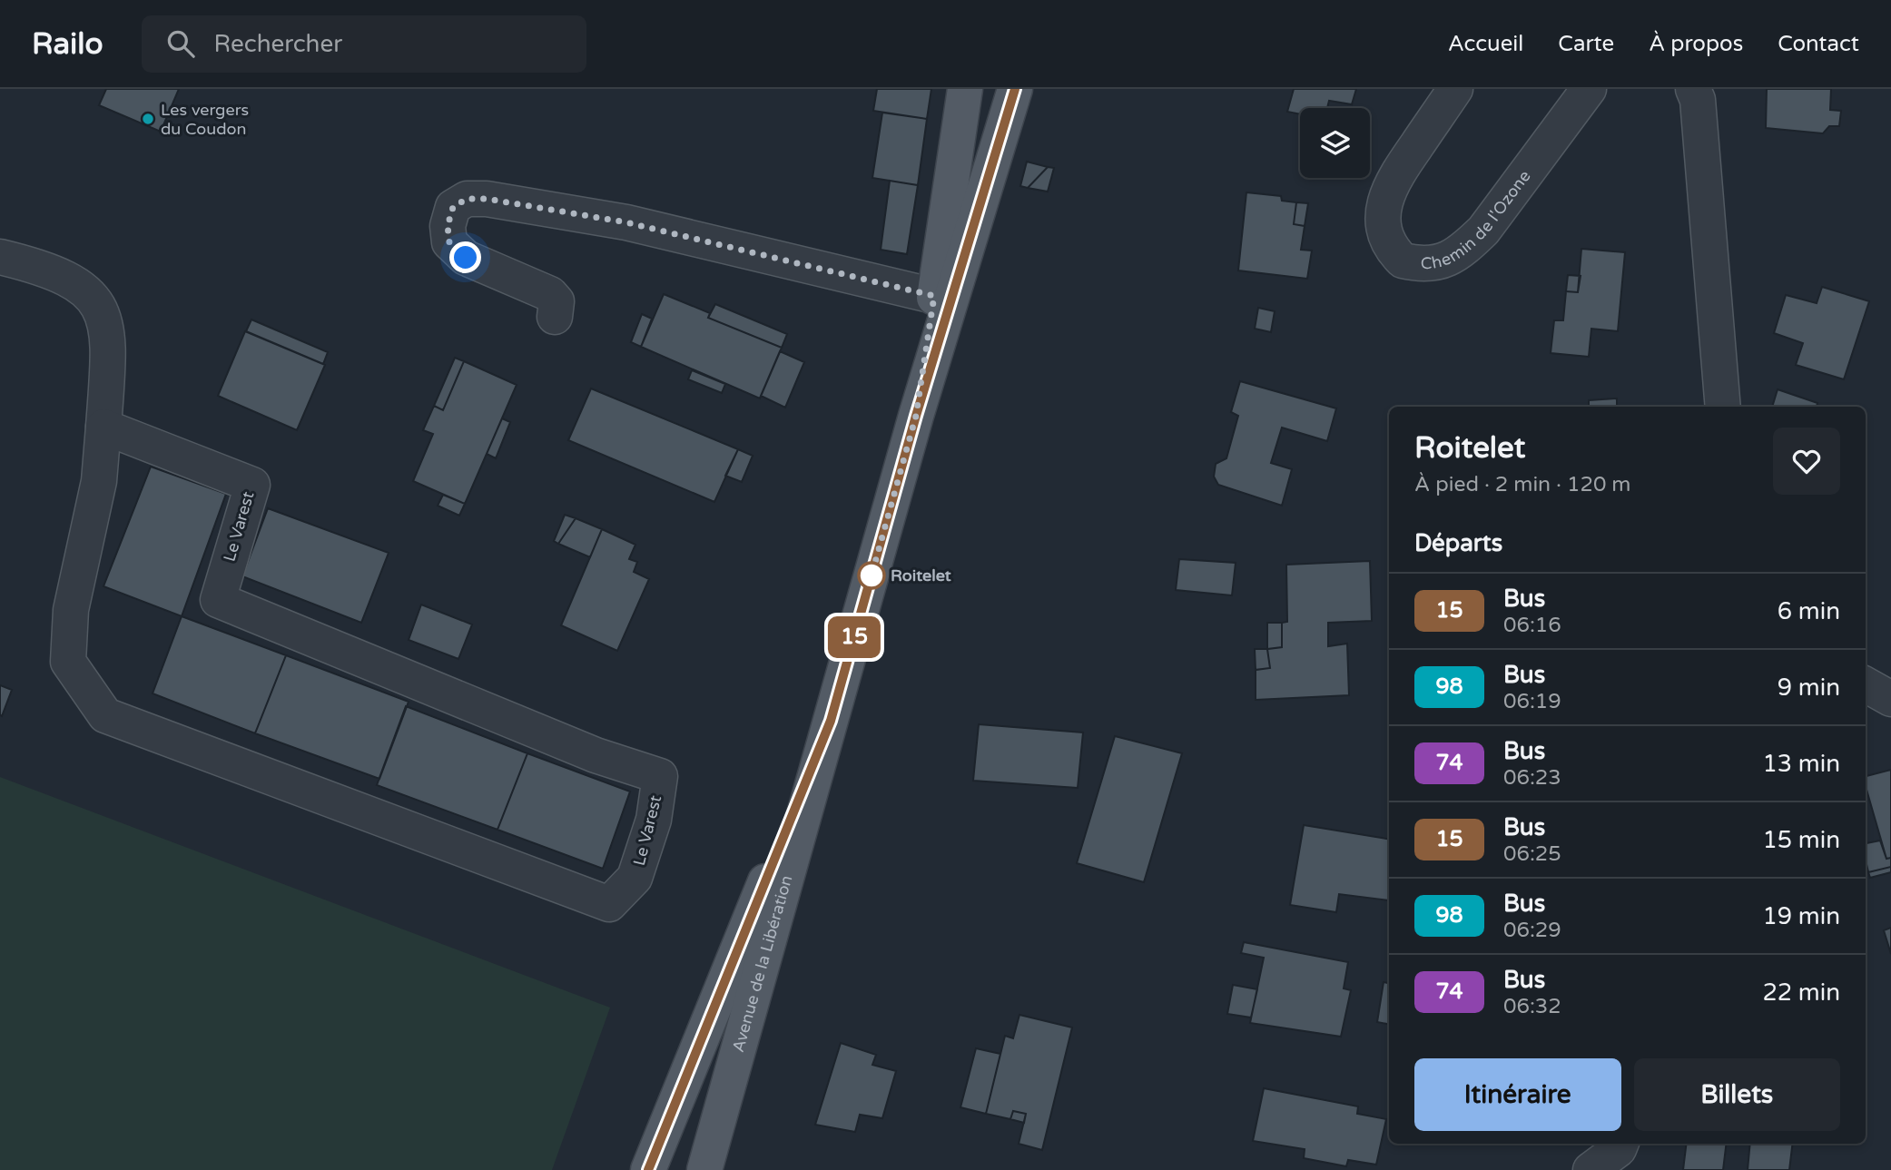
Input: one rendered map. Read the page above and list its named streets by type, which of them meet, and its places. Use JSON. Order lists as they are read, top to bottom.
{
  "streets": {
    "main road": ["Avenue de la Libération"],
    "street": ["Chemin de l'Ozone", "Le Varest"]
  },
  "places": ["Les vergers du Coudon", "Roitelet"],
  "lines": ["bus line 15"],
  "page": {
    "header": "Railo",
    "search": "Rechercher",
    "nav": [
      "Accueil",
      "Carte",
      "À propos",
      "Contact"
    ],
    "on_map": "15",
    "heading": [
      ["Roitelet", "À pied · 2 min · 120 m"],
      "Départs"
    ],
    "list": [
      {
        "mark": "15",
        "name": "Bus",
        "note": "06:16",
        "value": "6 min"
      },
      {
        "mark": "98",
        "name": "Bus",
        "note": "06:19",
        "value": "9 min"
      },
      {
        "mark": "74",
        "name": "Bus",
        "note": "06:23",
        "value": "13 min"
      },
      {
        "mark": "15",
        "name": "Bus",
        "note": "06:25",
        "value": "15 min"
      },
      {
        "mark": "98",
        "name": "Bus",
        "note": "06:29",
        "value": "19 min"
      },
      {
        "mark": "74",
        "name": "Bus",
        "note": "06:32",
        "value": "22 min"
      }
    ],
    "buttons": ["Itinéraire", "Billets"]
  }
}
